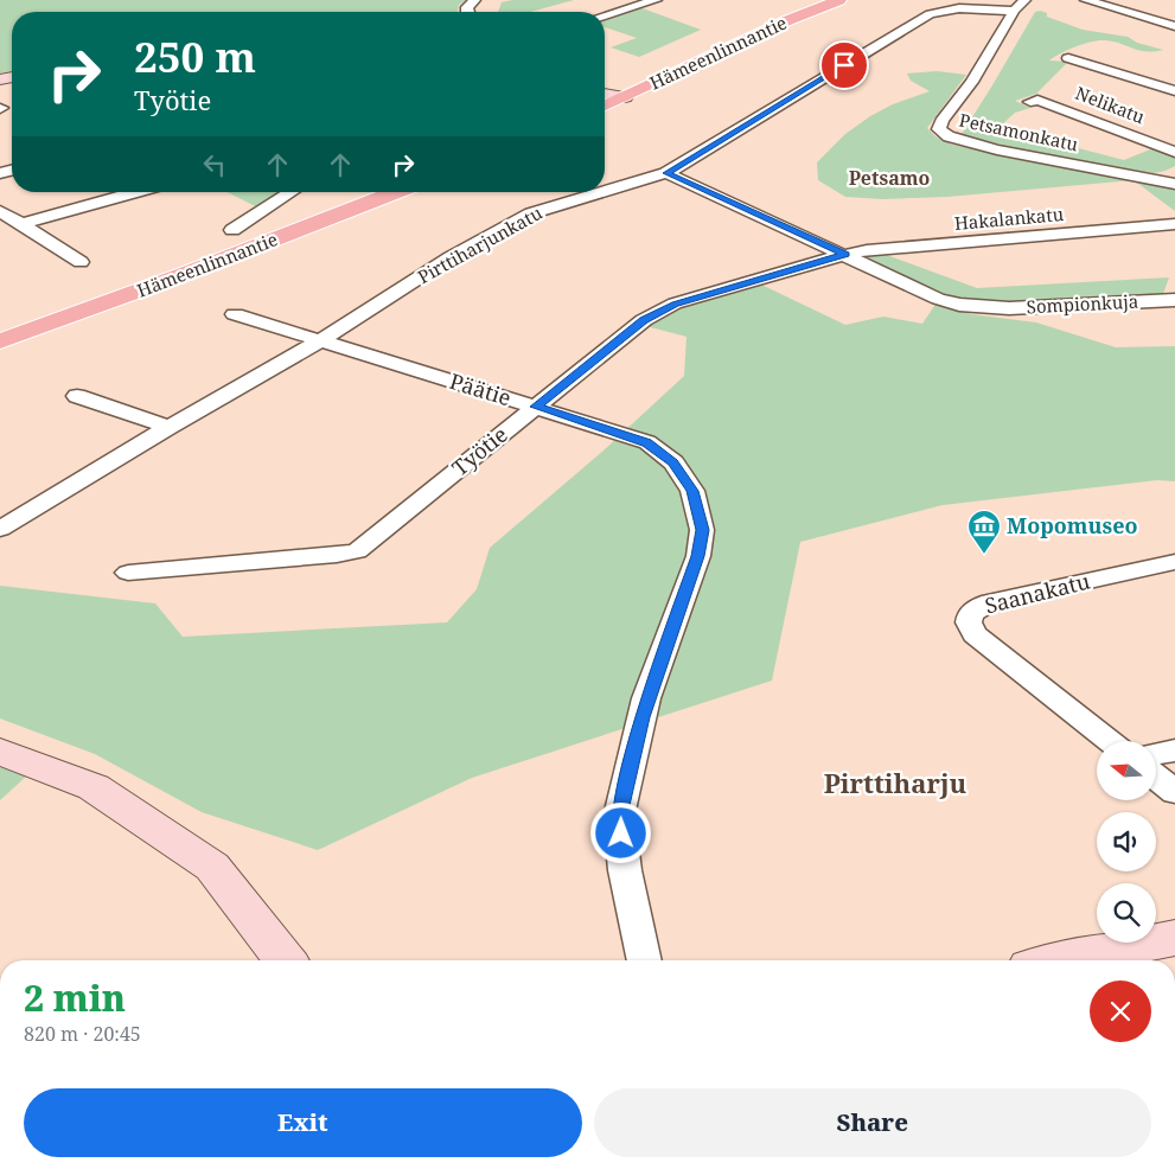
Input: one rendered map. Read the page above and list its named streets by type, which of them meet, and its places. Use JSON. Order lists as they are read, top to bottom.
{
  "streets": {
    "main road": ["Hämeenlinnantie"],
    "street": [
      "Nelikatu",
      "Petsamonkatu",
      "Hakalankatu",
      "Pirttiharjunkatu",
      "Sompionkuja",
      "Päätie",
      "Työtie",
      "Saanakatu"
    ]
  },
  "crossings": [
    ["Petsamonkatu", "Pirttiharjunkatu"],
    ["Hakalankatu", "Sompionkuja"],
    ["Hakalankatu", "Työtie"],
    ["Pirttiharjunkatu", "Sompionkuja"],
    ["Pirttiharjunkatu", "Päätie"],
    ["Sompionkuja", "Työtie"],
    ["Päätie", "Työtie"]
  ],
  "districts": ["Petsamo", "Pirttiharju"],
  "places": {
    "museum": ["Mopomuseo"]
  },
  "north": "left",
  "page": {
    "turn": ["250 m", "Työtie"],
    "heading": ["2 min", "820 m · 20:45"],
    "buttons": ["Exit", "Share"]
  }
}
